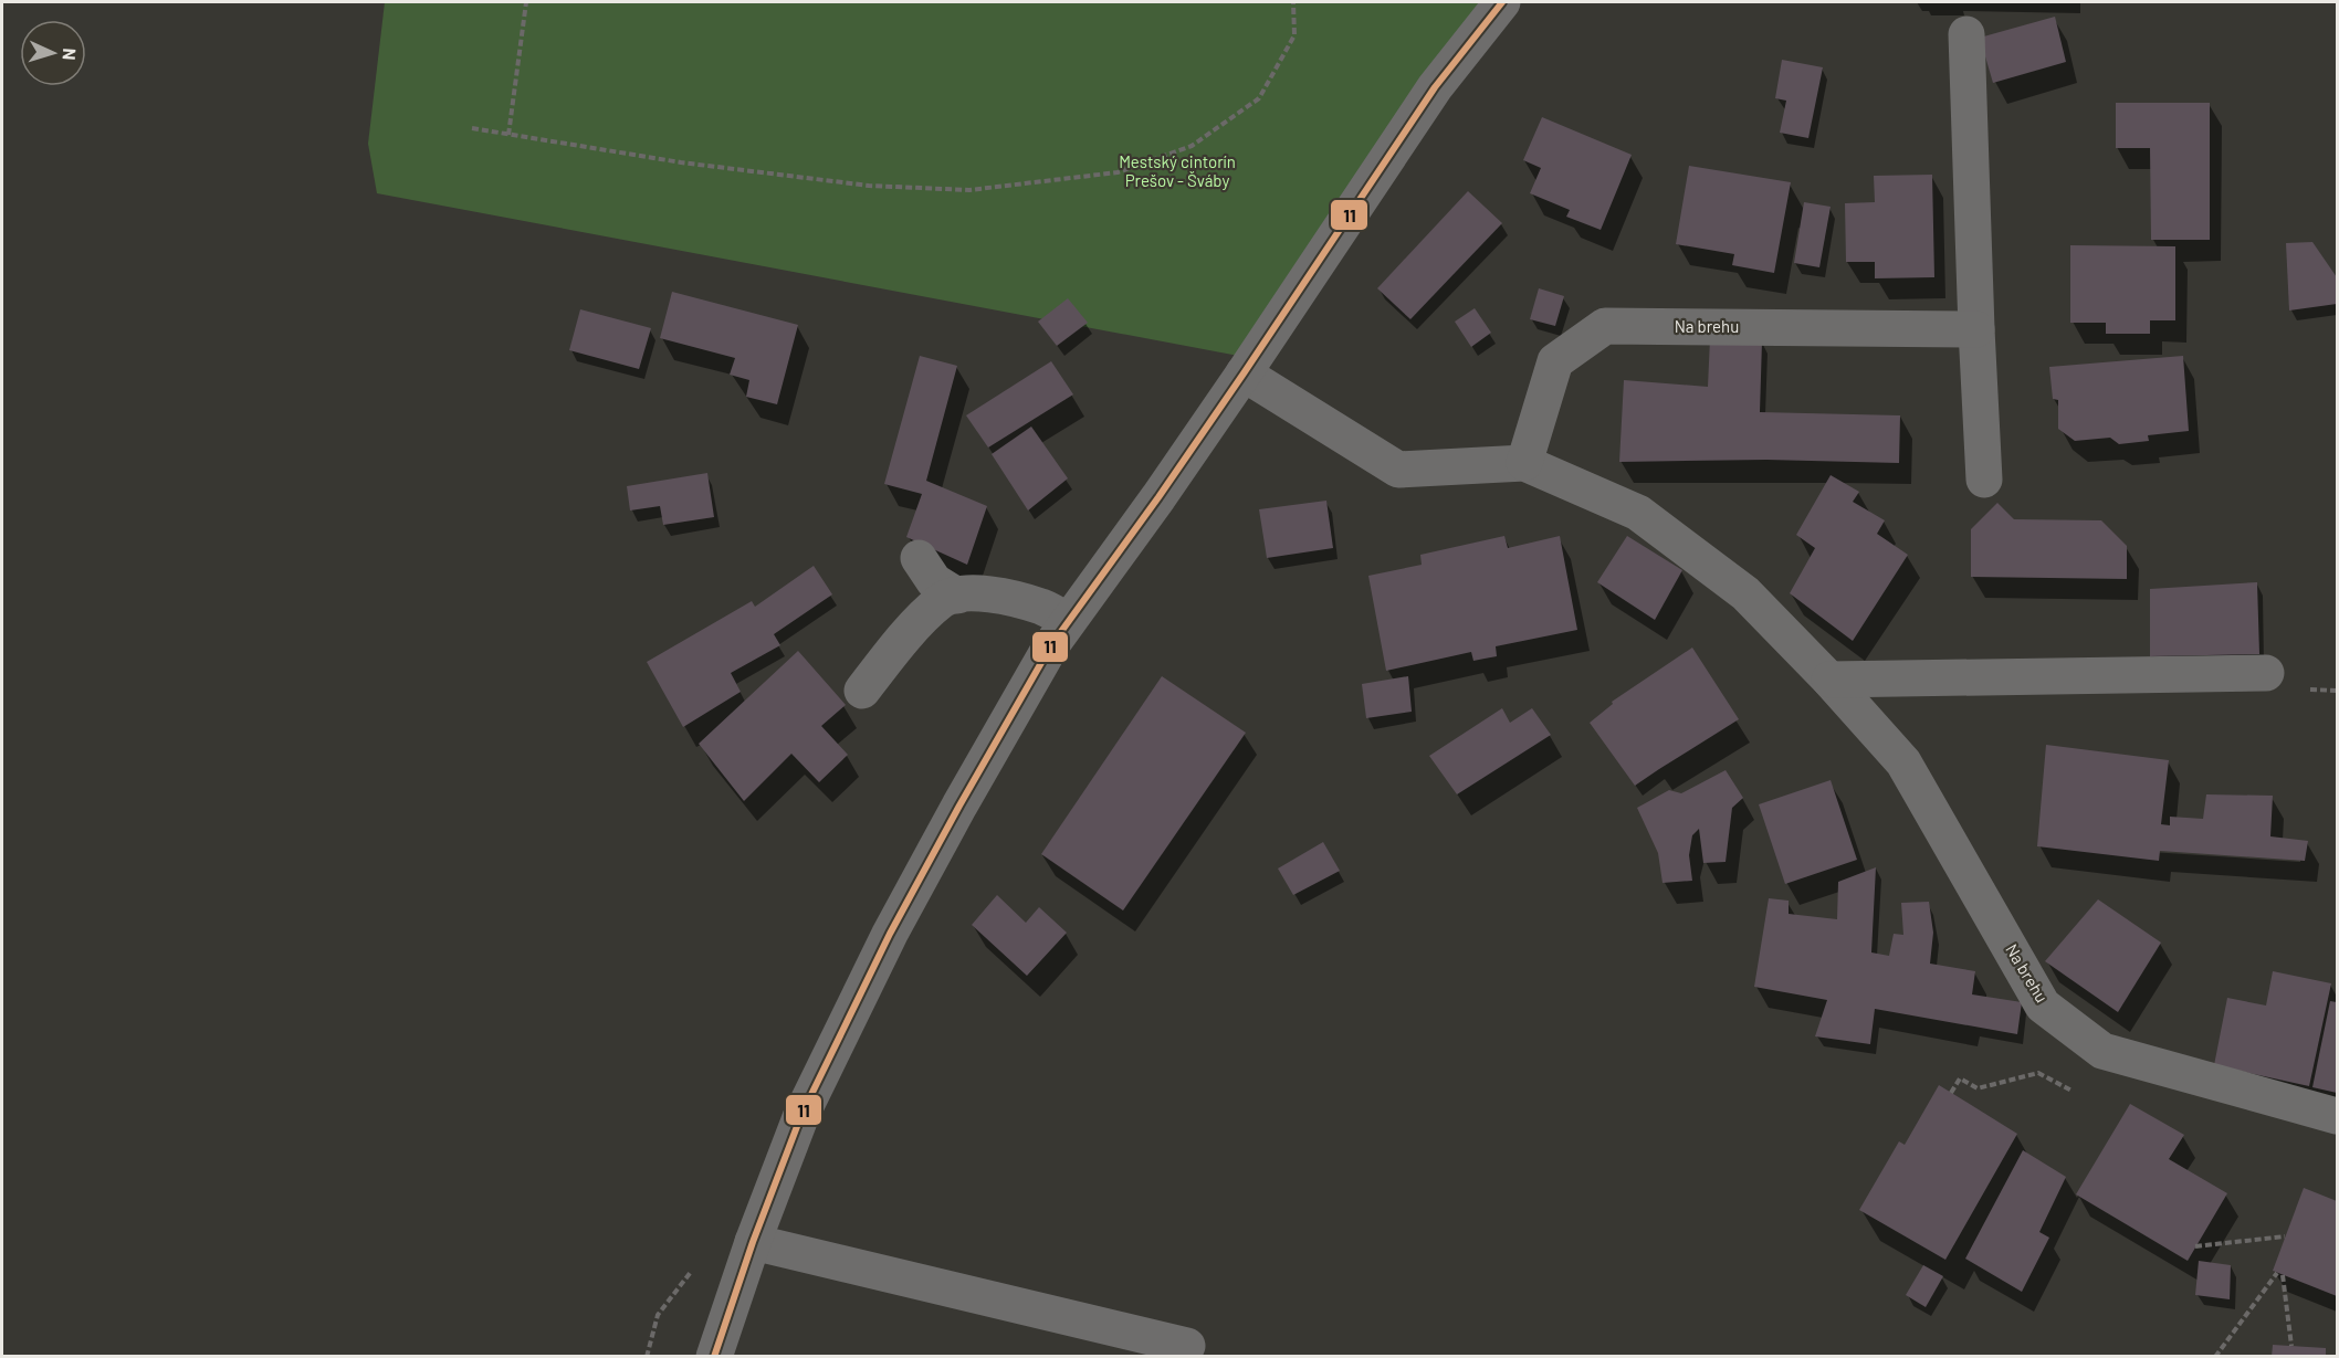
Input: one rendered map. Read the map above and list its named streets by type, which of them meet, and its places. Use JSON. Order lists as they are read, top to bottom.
{
  "streets": {
    "street": ["Na brehu"]
  },
  "parks": ["Mestský cintorín Prešov - Šváby"],
  "lines": ["transit line 11"],
  "north": "right"
}
